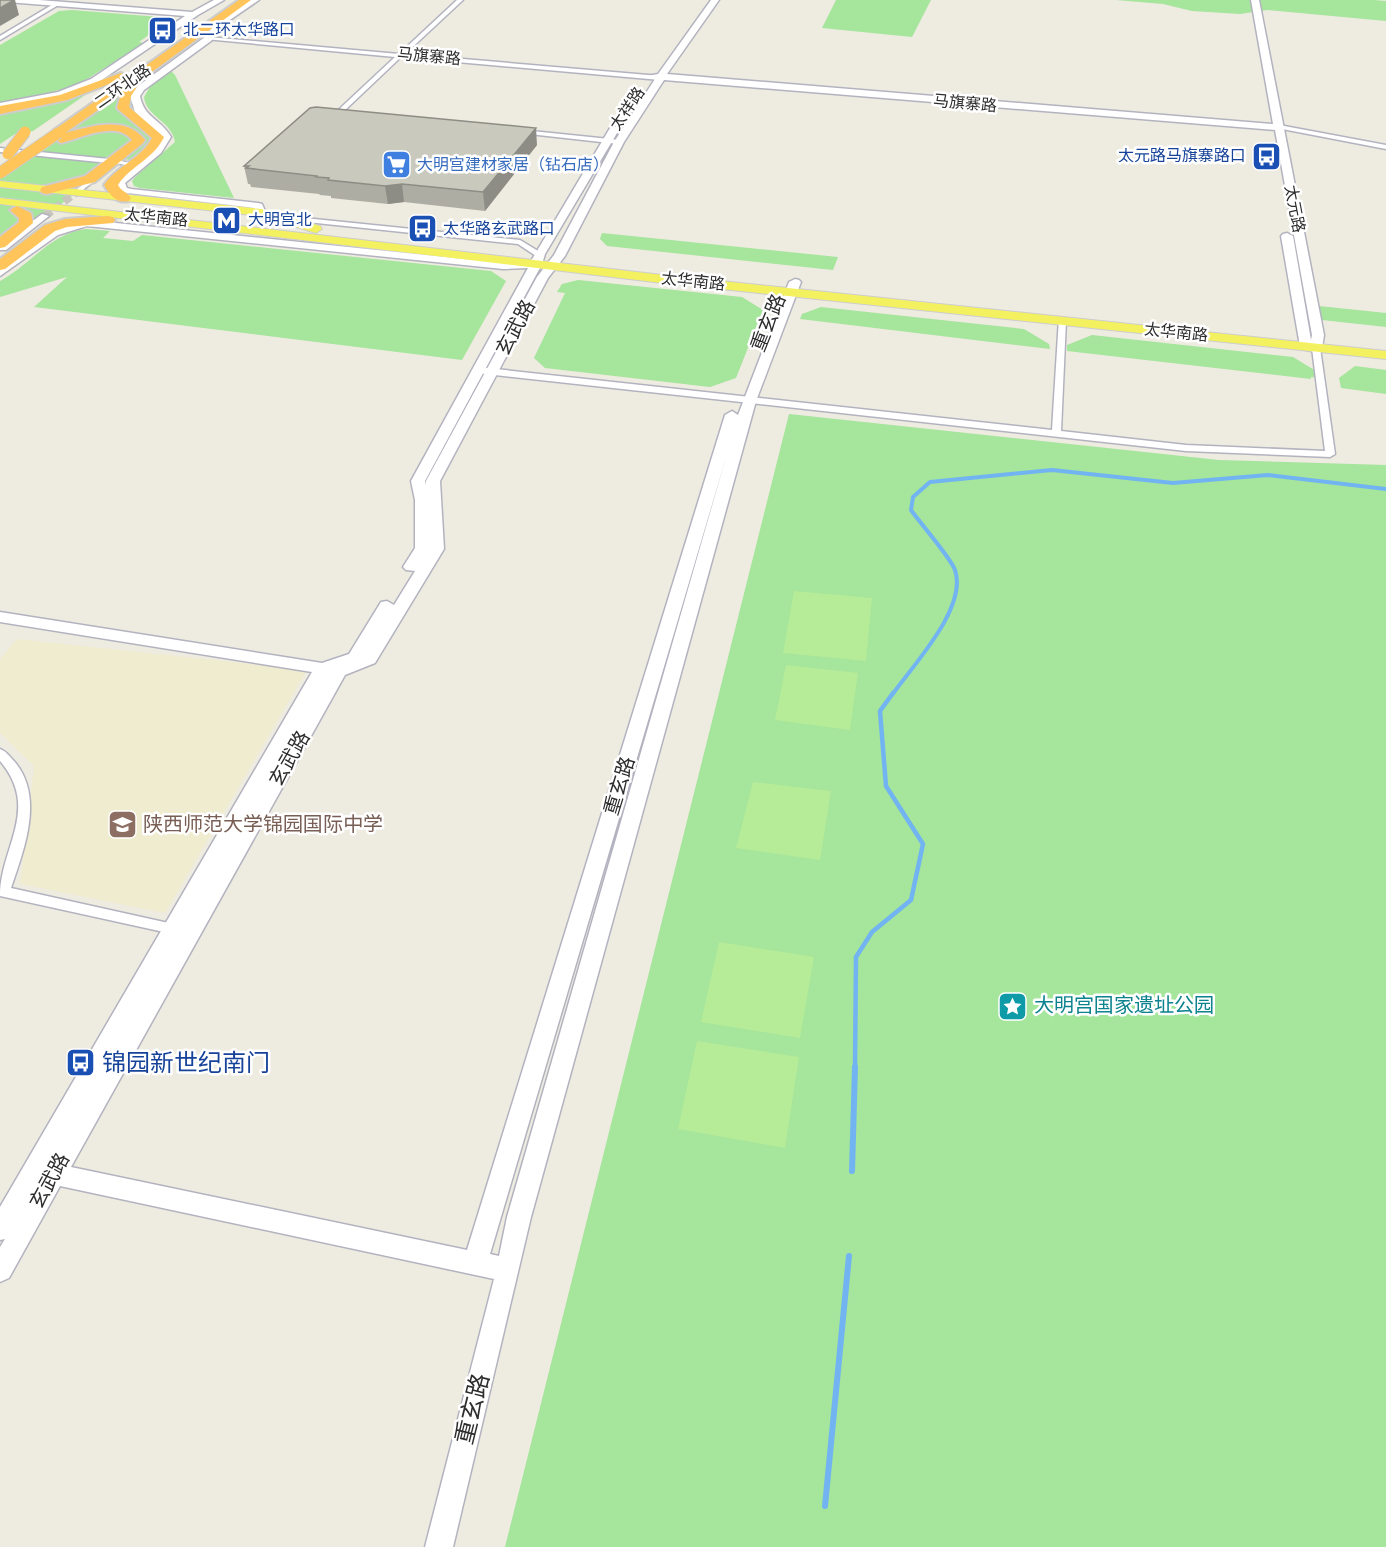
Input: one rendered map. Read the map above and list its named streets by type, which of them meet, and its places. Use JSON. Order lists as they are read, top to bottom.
{
  "streets": {
    "highway": ["二环北路"],
    "main road": ["太华南路"],
    "street": [
      "马旗寨路",
      "太祥路",
      "太元路",
      "重玄路",
      "玄武路"
    ]
  },
  "crossings": [
    ["马旗寨路", "太祥路"],
    ["马旗寨路", "太元路"],
    ["太祥路", "太华南路"],
    ["太祥路", "玄武路"],
    ["太元路", "太华南路"],
    ["太华南路", "重玄路"],
    ["太华南路", "玄武路"]
  ],
  "places": {
    "bus stop": [
      "北二环太华路口",
      "太元路马旗寨路口",
      "太华路玄武路口",
      "锦园新世纪南门"
    ],
    "supermarket": ["大明宫建材家居（钻石店）"],
    "metro station": ["大明宫北"],
    "school or university": ["陕西师范大学锦园国际中学"],
    "place": ["大明宫国家遗址公园"]
  }
}
